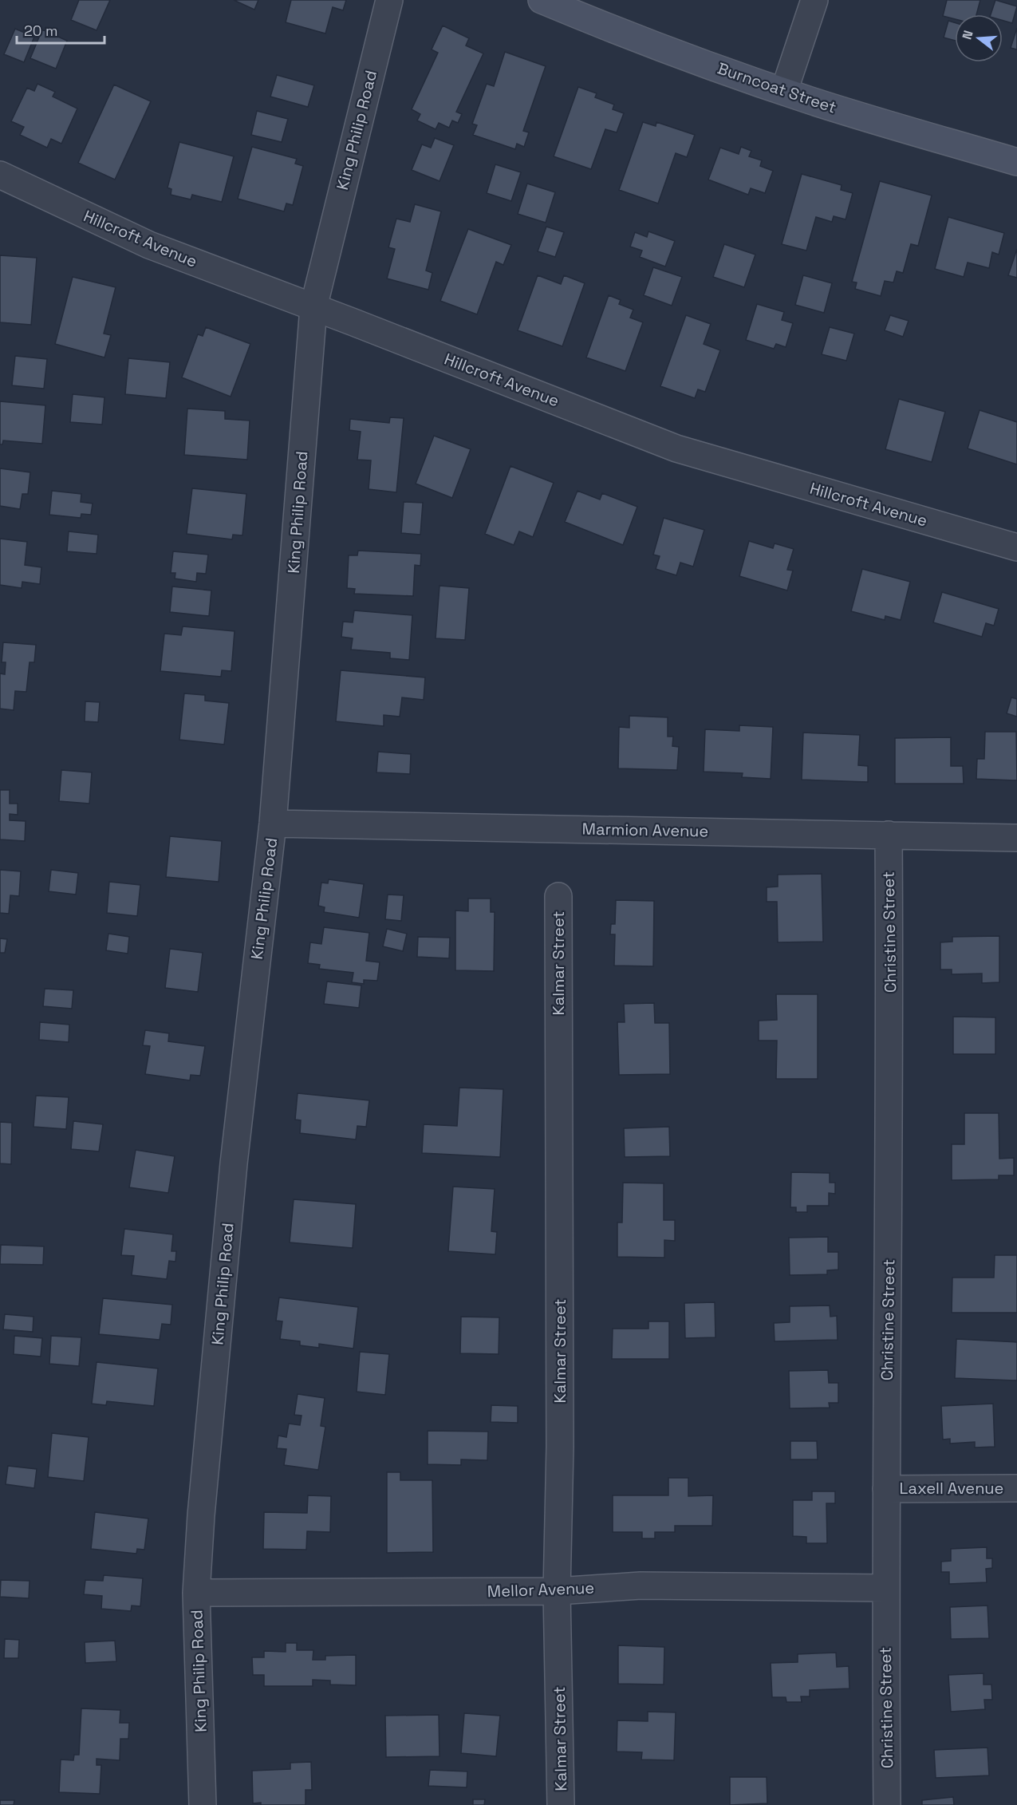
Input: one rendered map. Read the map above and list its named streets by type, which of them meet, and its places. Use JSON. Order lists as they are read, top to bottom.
{
  "streets": {
    "main road": ["Burncoat Street"],
    "street": [
      "King Philip Road",
      "Hillcroft Avenue",
      "Marmion Avenue",
      "Christine Street",
      "Kalmar Street",
      "Laxell Avenue",
      "Mellor Avenue"
    ]
  },
  "crossings": [
    ["King Philip Road", "Hillcroft Avenue"],
    ["King Philip Road", "Marmion Avenue"],
    ["King Philip Road", "Mellor Avenue"],
    ["Marmion Avenue", "Christine Street"],
    ["Christine Street", "Laxell Avenue"],
    ["Christine Street", "Mellor Avenue"],
    ["Kalmar Street", "Mellor Avenue"]
  ],
  "scale_bar": "20 m",
  "north": "left"
}
